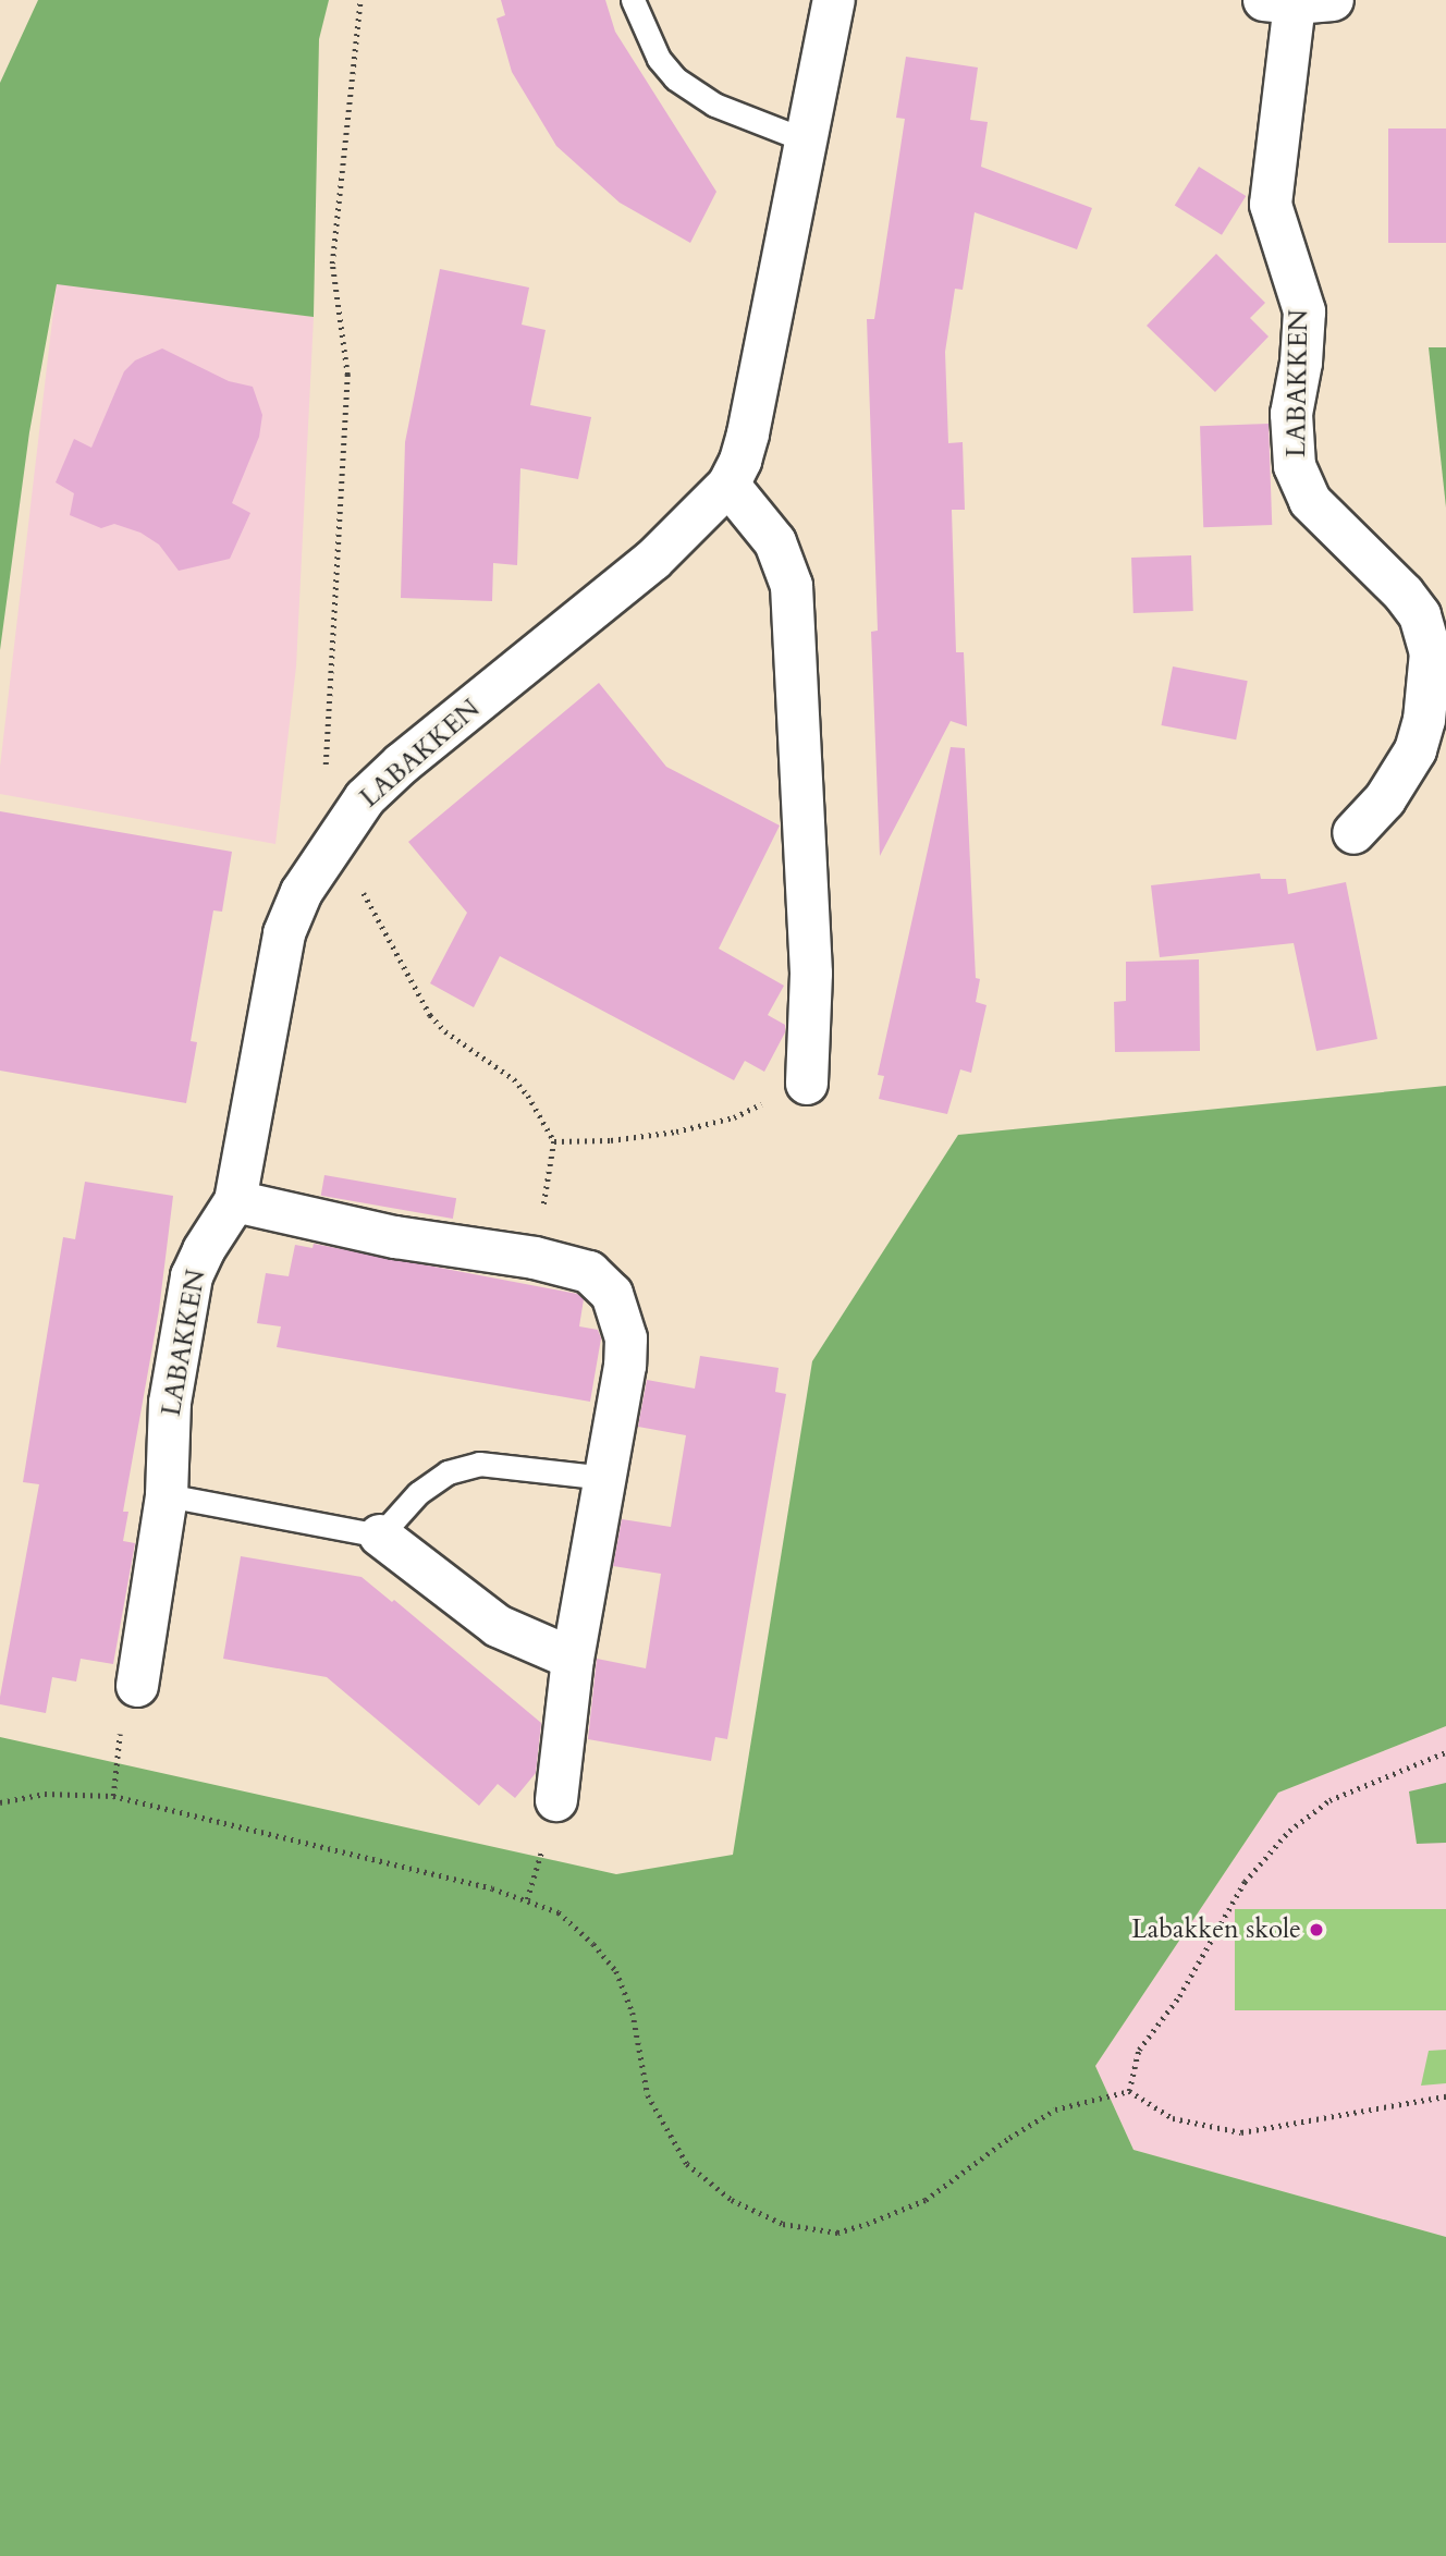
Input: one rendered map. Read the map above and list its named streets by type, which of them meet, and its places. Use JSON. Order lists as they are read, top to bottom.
{
  "streets": {
    "street": ["LABAKKEN"]
  },
  "places": ["Labakken skole"]
}
